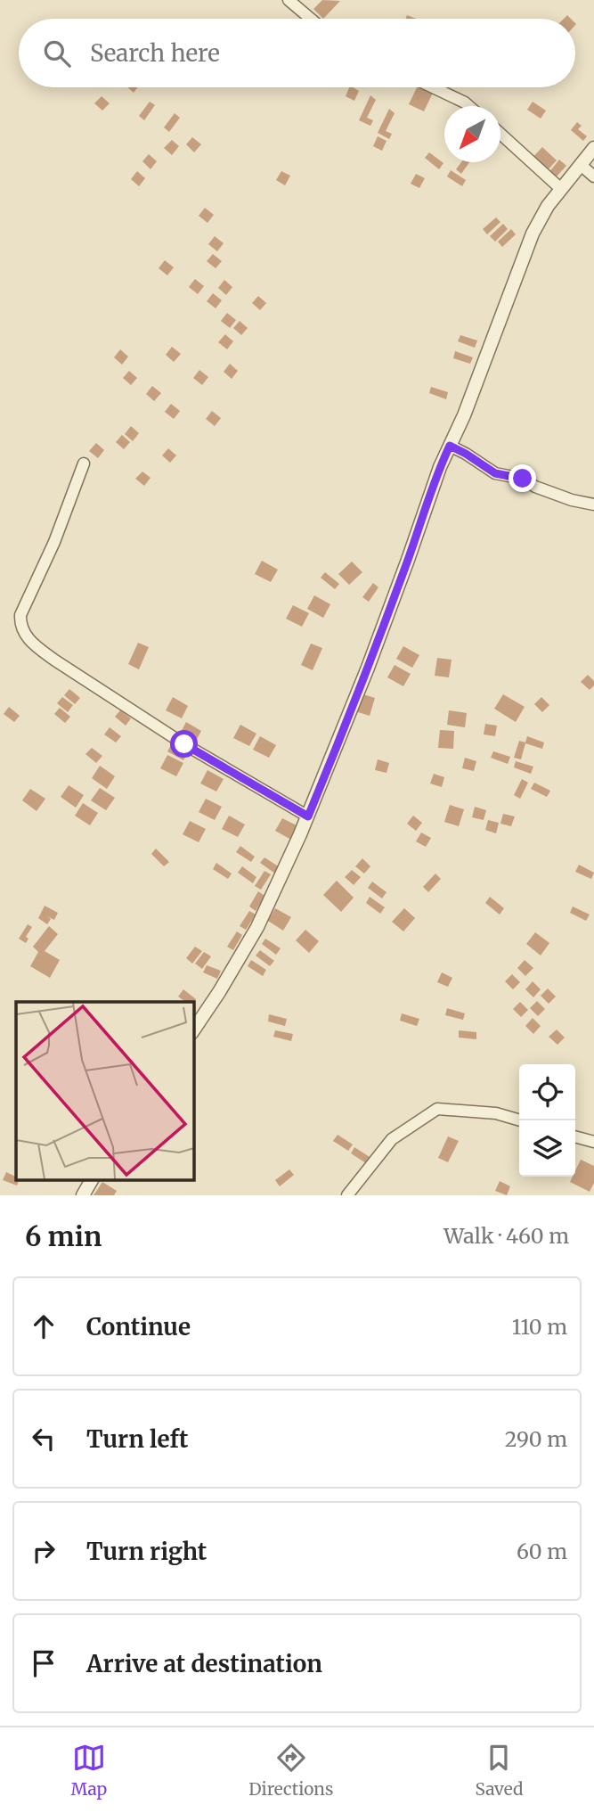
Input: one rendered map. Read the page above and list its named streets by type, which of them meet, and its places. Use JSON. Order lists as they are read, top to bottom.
{
  "north": "bottom left",
  "page": {
    "search": "Search here",
    "heading": ["6 min", "Walk · 460 m"],
    "list": [
      ["Continue", "110 m"],
      ["Turn left", "290 m"],
      ["Turn right", "60 m"],
      "Arrive at destination"
    ],
    "nav": ["Map", "Directions", "Saved"]
  }
}
